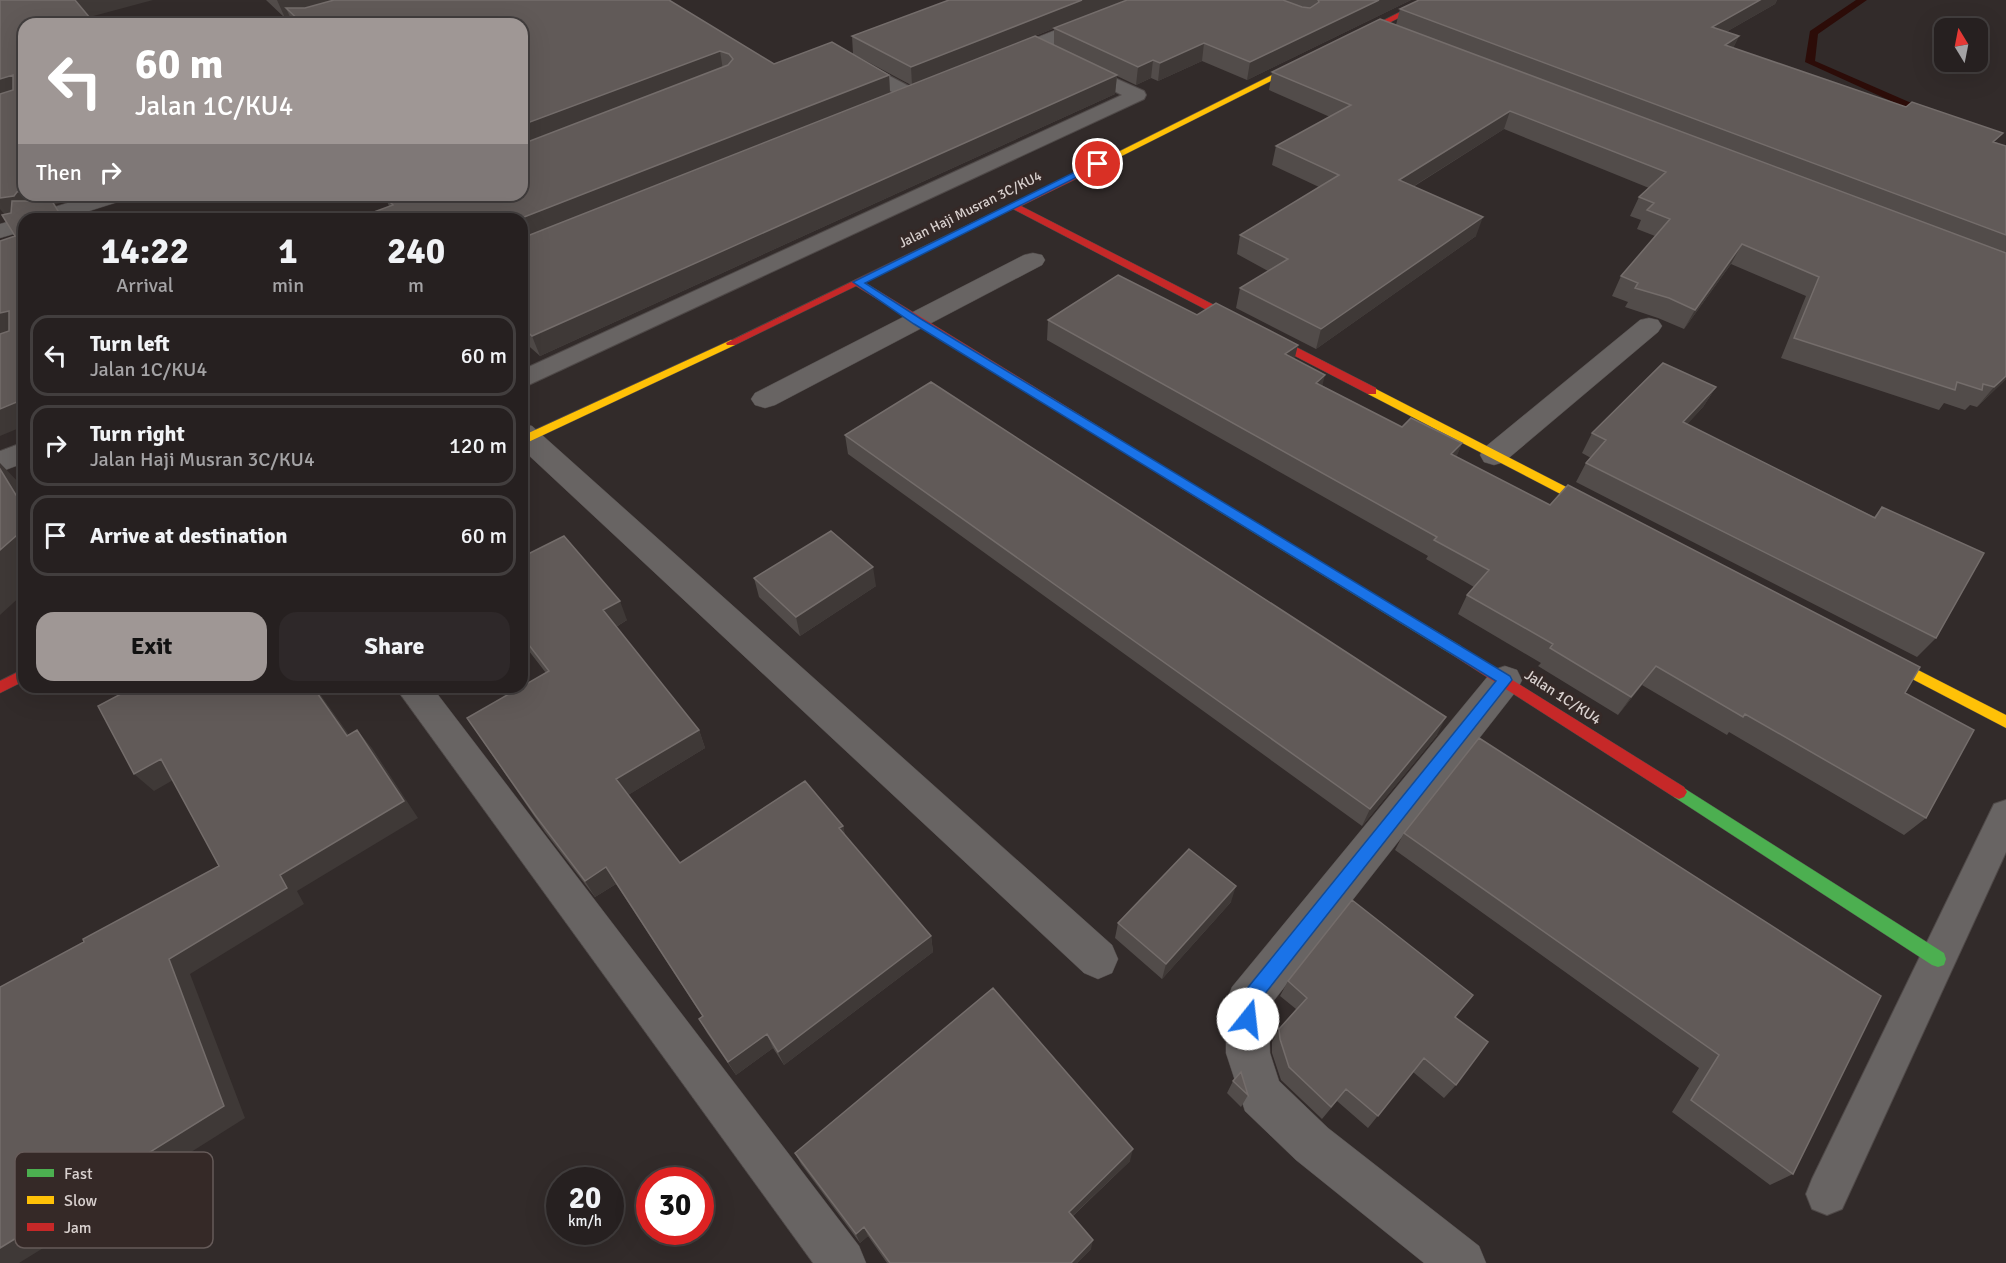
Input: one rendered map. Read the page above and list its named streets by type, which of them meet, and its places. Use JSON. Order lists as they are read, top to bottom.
{
  "streets": {
    "street": ["Jalan Haji Musran 3C/KU4", "Jalan 1C/KU4"]
  },
  "crossings": [
    ["Jalan Haji Musran 3C/KU4", "Jalan 1C/KU4"]
  ],
  "legend": ["Fast", "Slow", "Jam"],
  "north": "top",
  "page": {
    "turn": ["60 m", "Jalan 1C/KU4"],
    "then": "Then",
    "eta": [
      "14:22",
      "Arrival",
      "1",
      "min",
      "240",
      "m"
    ],
    "list": [
      {
        "name": "Turn left",
        "note": "Jalan 1C/KU4",
        "value": "60 m"
      },
      {
        "name": "Turn right",
        "note": "Jalan Haji Musran 3C/KU4",
        "value": "120 m"
      },
      {
        "name": "Arrive at destination",
        "value": "60 m"
      }
    ],
    "buttons": ["Exit", "Share"],
    "speed": "20 km/h",
    "limit": "30"
  }
}
